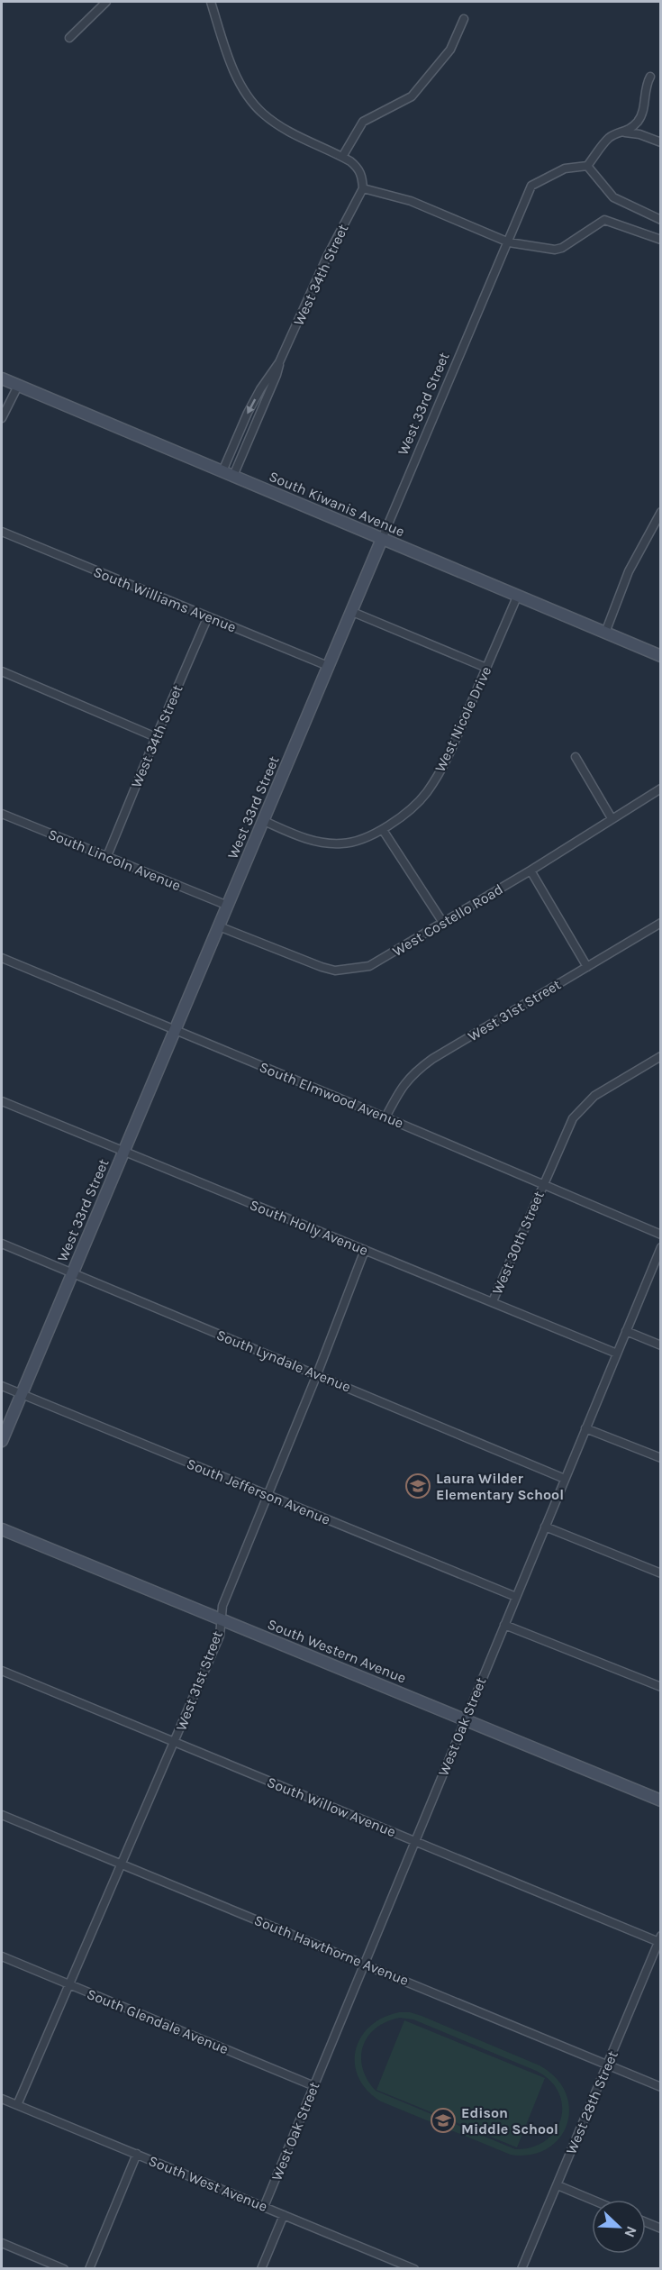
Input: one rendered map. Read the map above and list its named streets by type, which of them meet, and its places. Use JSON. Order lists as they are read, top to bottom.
{
  "streets": {
    "street": [
      "West 34th Street",
      "West 33rd Street",
      "South Kiwanis Avenue",
      "South Williams Avenue",
      "West Nicole Drive",
      "South Lincoln Avenue",
      "West Costello Road",
      "West 31st Street",
      "South Elmwood Avenue",
      "South Holly Avenue",
      "West 30th Street",
      "South Lyndale Avenue",
      "South Jefferson Avenue",
      "South Western Avenue",
      "West Oak Street",
      "South Willow Avenue",
      "South Hawthorne Avenue",
      "South Glendale Avenue",
      "West 28th Street",
      "South West Avenue"
    ]
  },
  "crossings": [
    ["West 34th Street", "South Kiwanis Avenue"],
    ["West 34th Street", "South Williams Avenue"],
    ["West 34th Street", "South Lincoln Avenue"],
    ["West 33rd Street", "South Kiwanis Avenue"],
    ["West 33rd Street", "South Williams Avenue"],
    ["West 33rd Street", "West Nicole Drive"],
    ["West 33rd Street", "South Lincoln Avenue"],
    ["West 33rd Street", "West Costello Road"],
    ["West 33rd Street", "South Elmwood Avenue"],
    ["West 33rd Street", "South Holly Avenue"],
    ["West 33rd Street", "South Lyndale Avenue"],
    ["West 33rd Street", "South Jefferson Avenue"],
    ["South Kiwanis Avenue", "West Nicole Drive"],
    ["West 31st Street", "South Elmwood Avenue"],
    ["West 31st Street", "South Holly Avenue"],
    ["West 31st Street", "South Lyndale Avenue"],
    ["West 31st Street", "South Jefferson Avenue"],
    ["West 31st Street", "South Western Avenue"],
    ["West 31st Street", "South Willow Avenue"],
    ["West 31st Street", "South Hawthorne Avenue"],
    ["West 31st Street", "South Glendale Avenue"],
    ["West 31st Street", "South West Avenue"],
    ["South Elmwood Avenue", "West 30th Street"],
    ["South Holly Avenue", "West 30th Street"],
    ["South Holly Avenue", "West Oak Street"],
    ["South Lyndale Avenue", "West Oak Street"],
    ["South Jefferson Avenue", "West Oak Street"],
    ["South Western Avenue", "West Oak Street"],
    ["West Oak Street", "South Willow Avenue"],
    ["West Oak Street", "South Hawthorne Avenue"],
    ["West Oak Street", "South Glendale Avenue"],
    ["West Oak Street", "South West Avenue"],
    ["South Willow Avenue", "West 28th Street"],
    ["South Hawthorne Avenue", "West 28th Street"]
  ],
  "places": {
    "school or university": ["Laura Wilder Elementary School", "Edison Middle School"]
  },
  "north": "bottom right"
}
